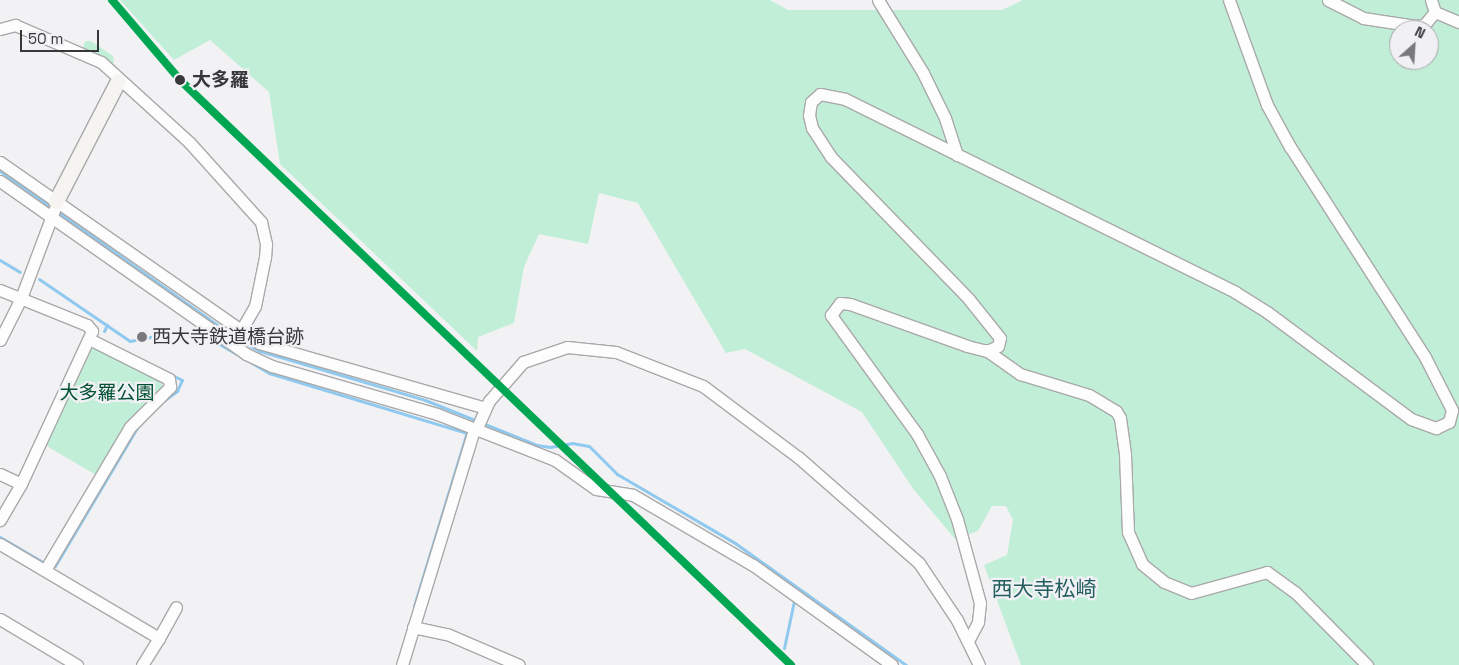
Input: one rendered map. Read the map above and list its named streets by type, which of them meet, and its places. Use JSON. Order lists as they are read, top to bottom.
{
  "districts": ["西大寺松崎"],
  "parks": ["大多羅公園"],
  "places": ["大多羅", "西大寺鉄道橋台跡"],
  "lines": ["transit line N"],
  "scale_bar": "50 m",
  "north": "top right"
}
